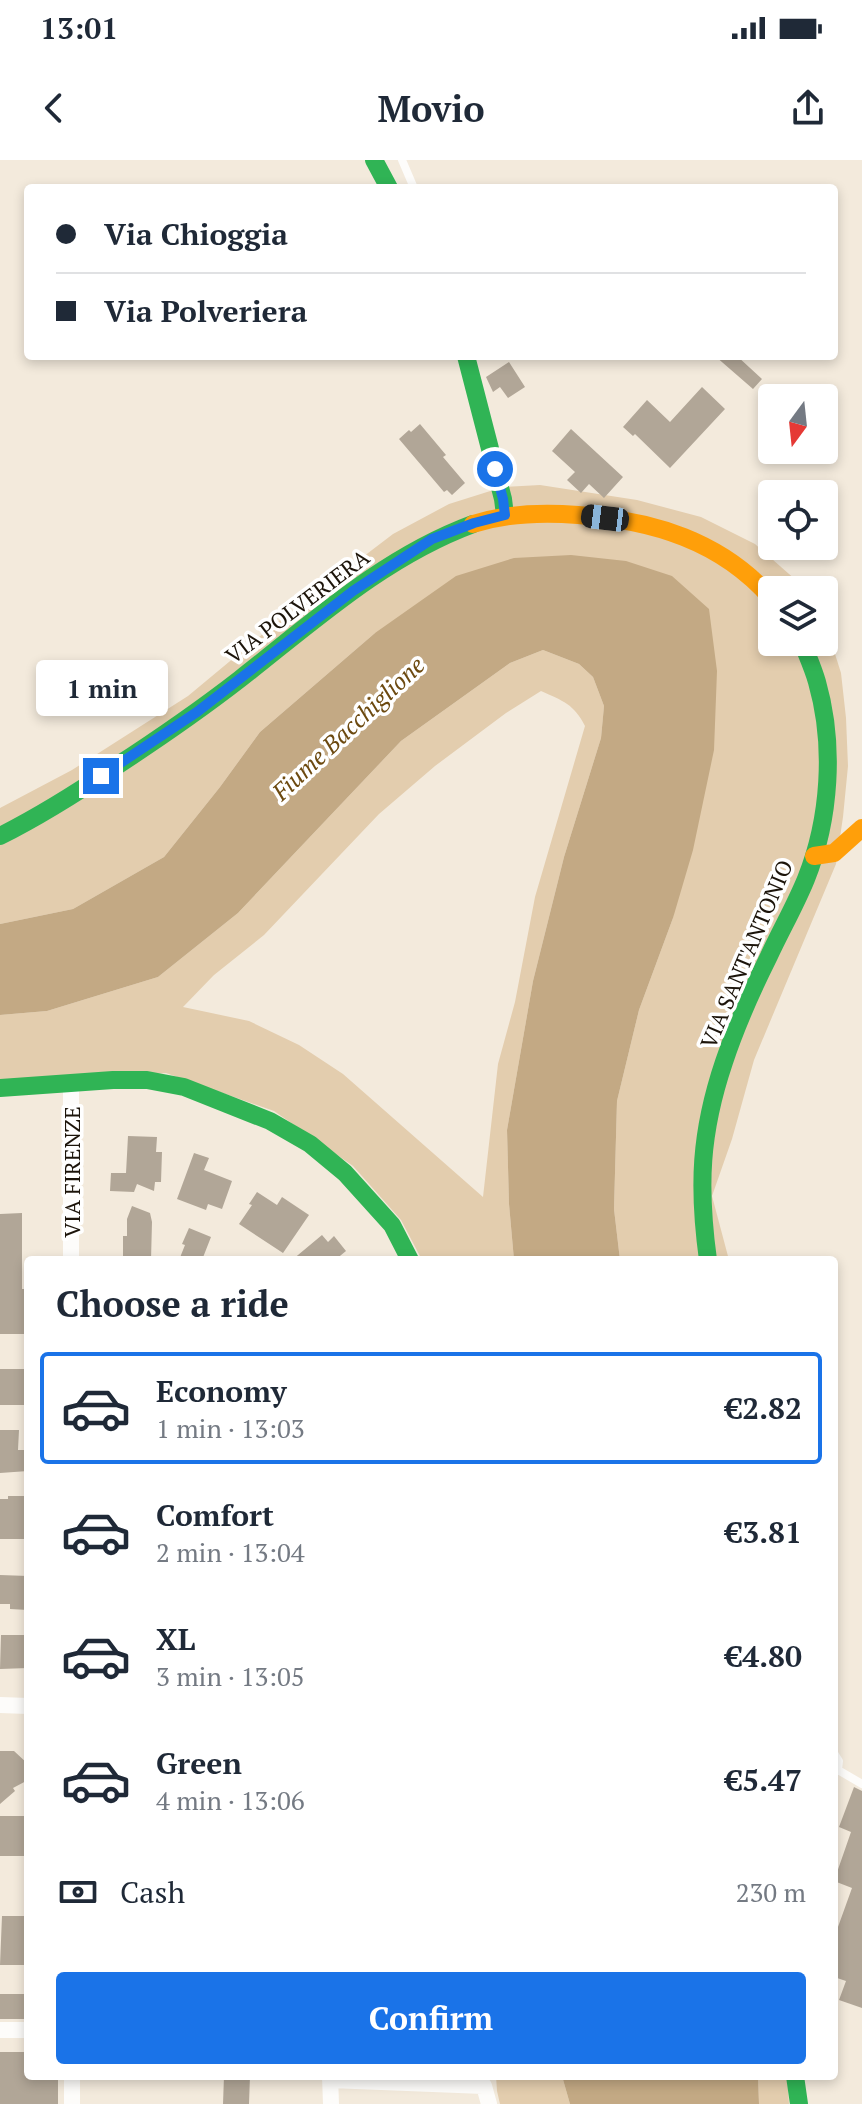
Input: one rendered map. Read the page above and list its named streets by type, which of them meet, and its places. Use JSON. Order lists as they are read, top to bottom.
{
  "streets": {
    "street": ["VIA POLVERIERA", "VIA SANT'ANTONIO", "VIA FIRENZE"]
  },
  "water": ["Fiume Bacchiglione"],
  "north": "bottom",
  "page": {
    "status": "13:01",
    "header": "Movio",
    "banner": ["Via Chioggia", "Via Polveriera"],
    "bubble": "1 min",
    "heading": "Choose a ride",
    "list": [
      {
        "name": "Economy",
        "note": "1 min · 13:03",
        "value": "€2.82"
      },
      {
        "name": "Comfort",
        "note": "2 min · 13:04",
        "value": "€3.81"
      },
      {
        "name": "XL",
        "note": "3 min · 13:05",
        "value": "€4.80"
      },
      {
        "name": "Green",
        "note": "4 min · 13:06",
        "value": "€5.47"
      }
    ],
    "pay": ["Cash", "230 m"],
    "buttons": "Confirm"
  }
}
